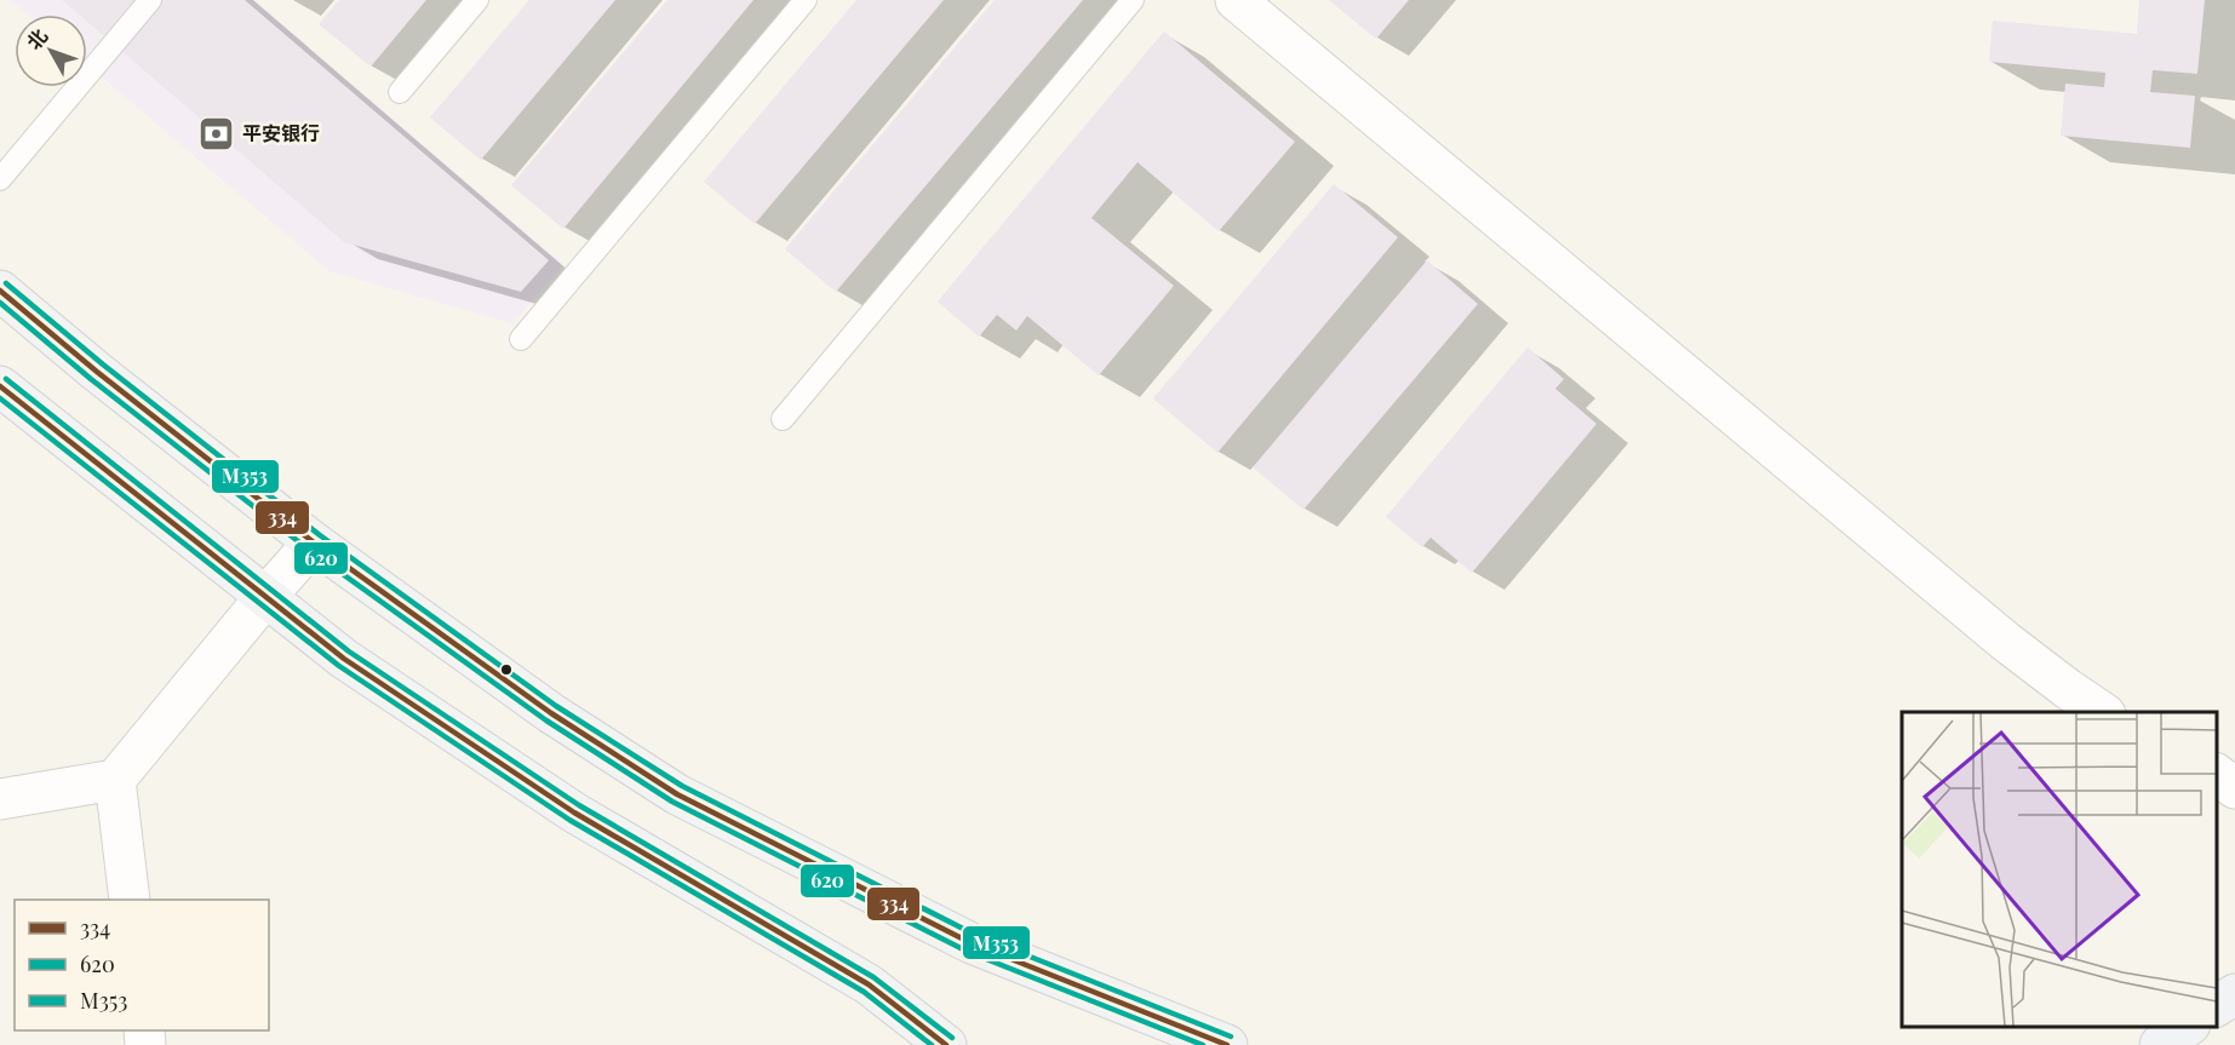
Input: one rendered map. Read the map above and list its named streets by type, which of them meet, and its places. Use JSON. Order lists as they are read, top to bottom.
{
  "places": {
    "bank": ["平安银行"]
  },
  "lines": ["transit line M353", "transit line 334", "transit line 620"],
  "legend": ["334", "620", "M353"],
  "north": "top left"
}
